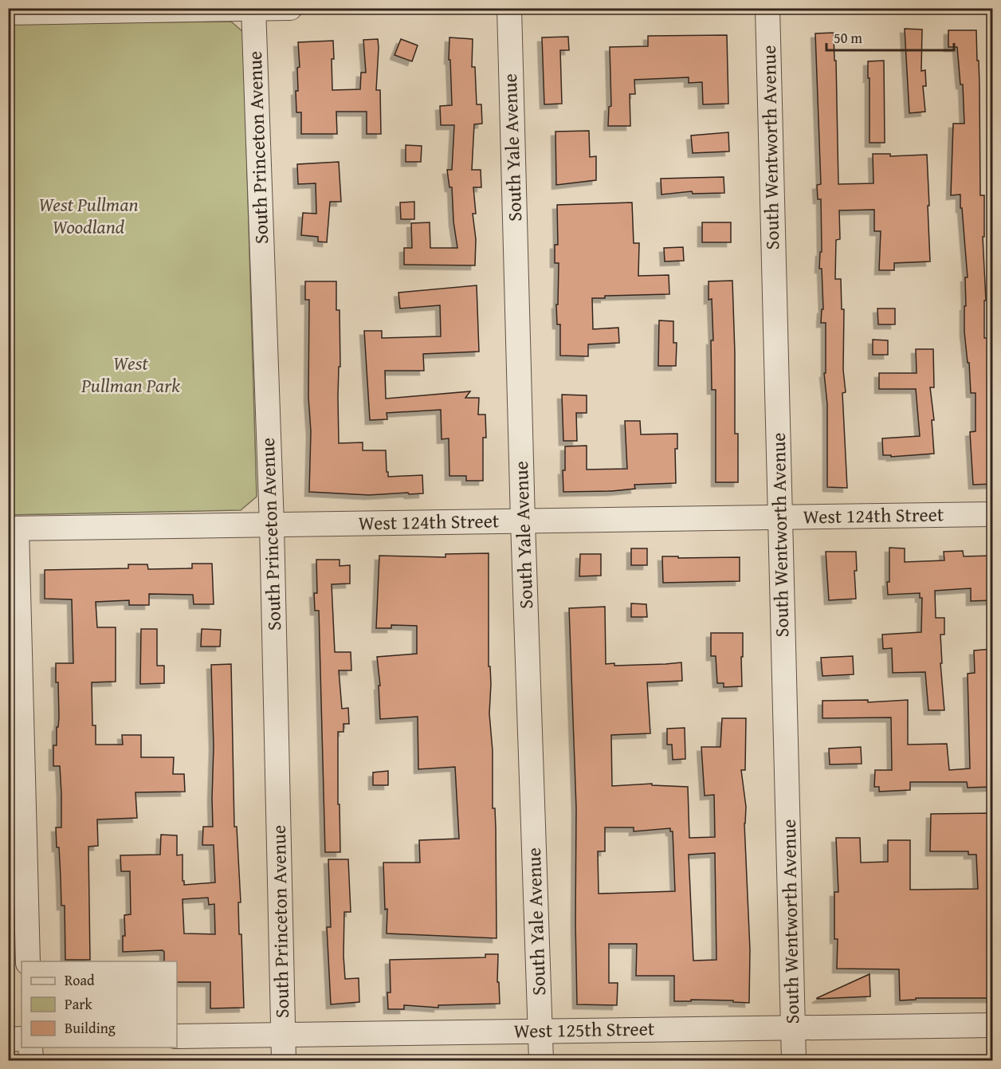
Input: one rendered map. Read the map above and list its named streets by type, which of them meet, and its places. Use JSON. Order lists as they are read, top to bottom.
{
  "streets": {
    "street": [
      "South Princeton Avenue",
      "South Yale Avenue",
      "South Wentworth Avenue",
      "West 124th Street",
      "West 125th Street"
    ]
  },
  "crossings": [
    ["South Princeton Avenue", "West 124th Street"],
    ["South Princeton Avenue", "West 125th Street"],
    ["South Yale Avenue", "West 124th Street"],
    ["South Yale Avenue", "West 125th Street"],
    ["South Wentworth Avenue", "West 124th Street"],
    ["South Wentworth Avenue", "West 125th Street"]
  ],
  "parks": ["West Pullman Woodland", "West Pullman Park"],
  "legend": ["Road", "Park", "Building"],
  "scale_bar": "50 m"
}
